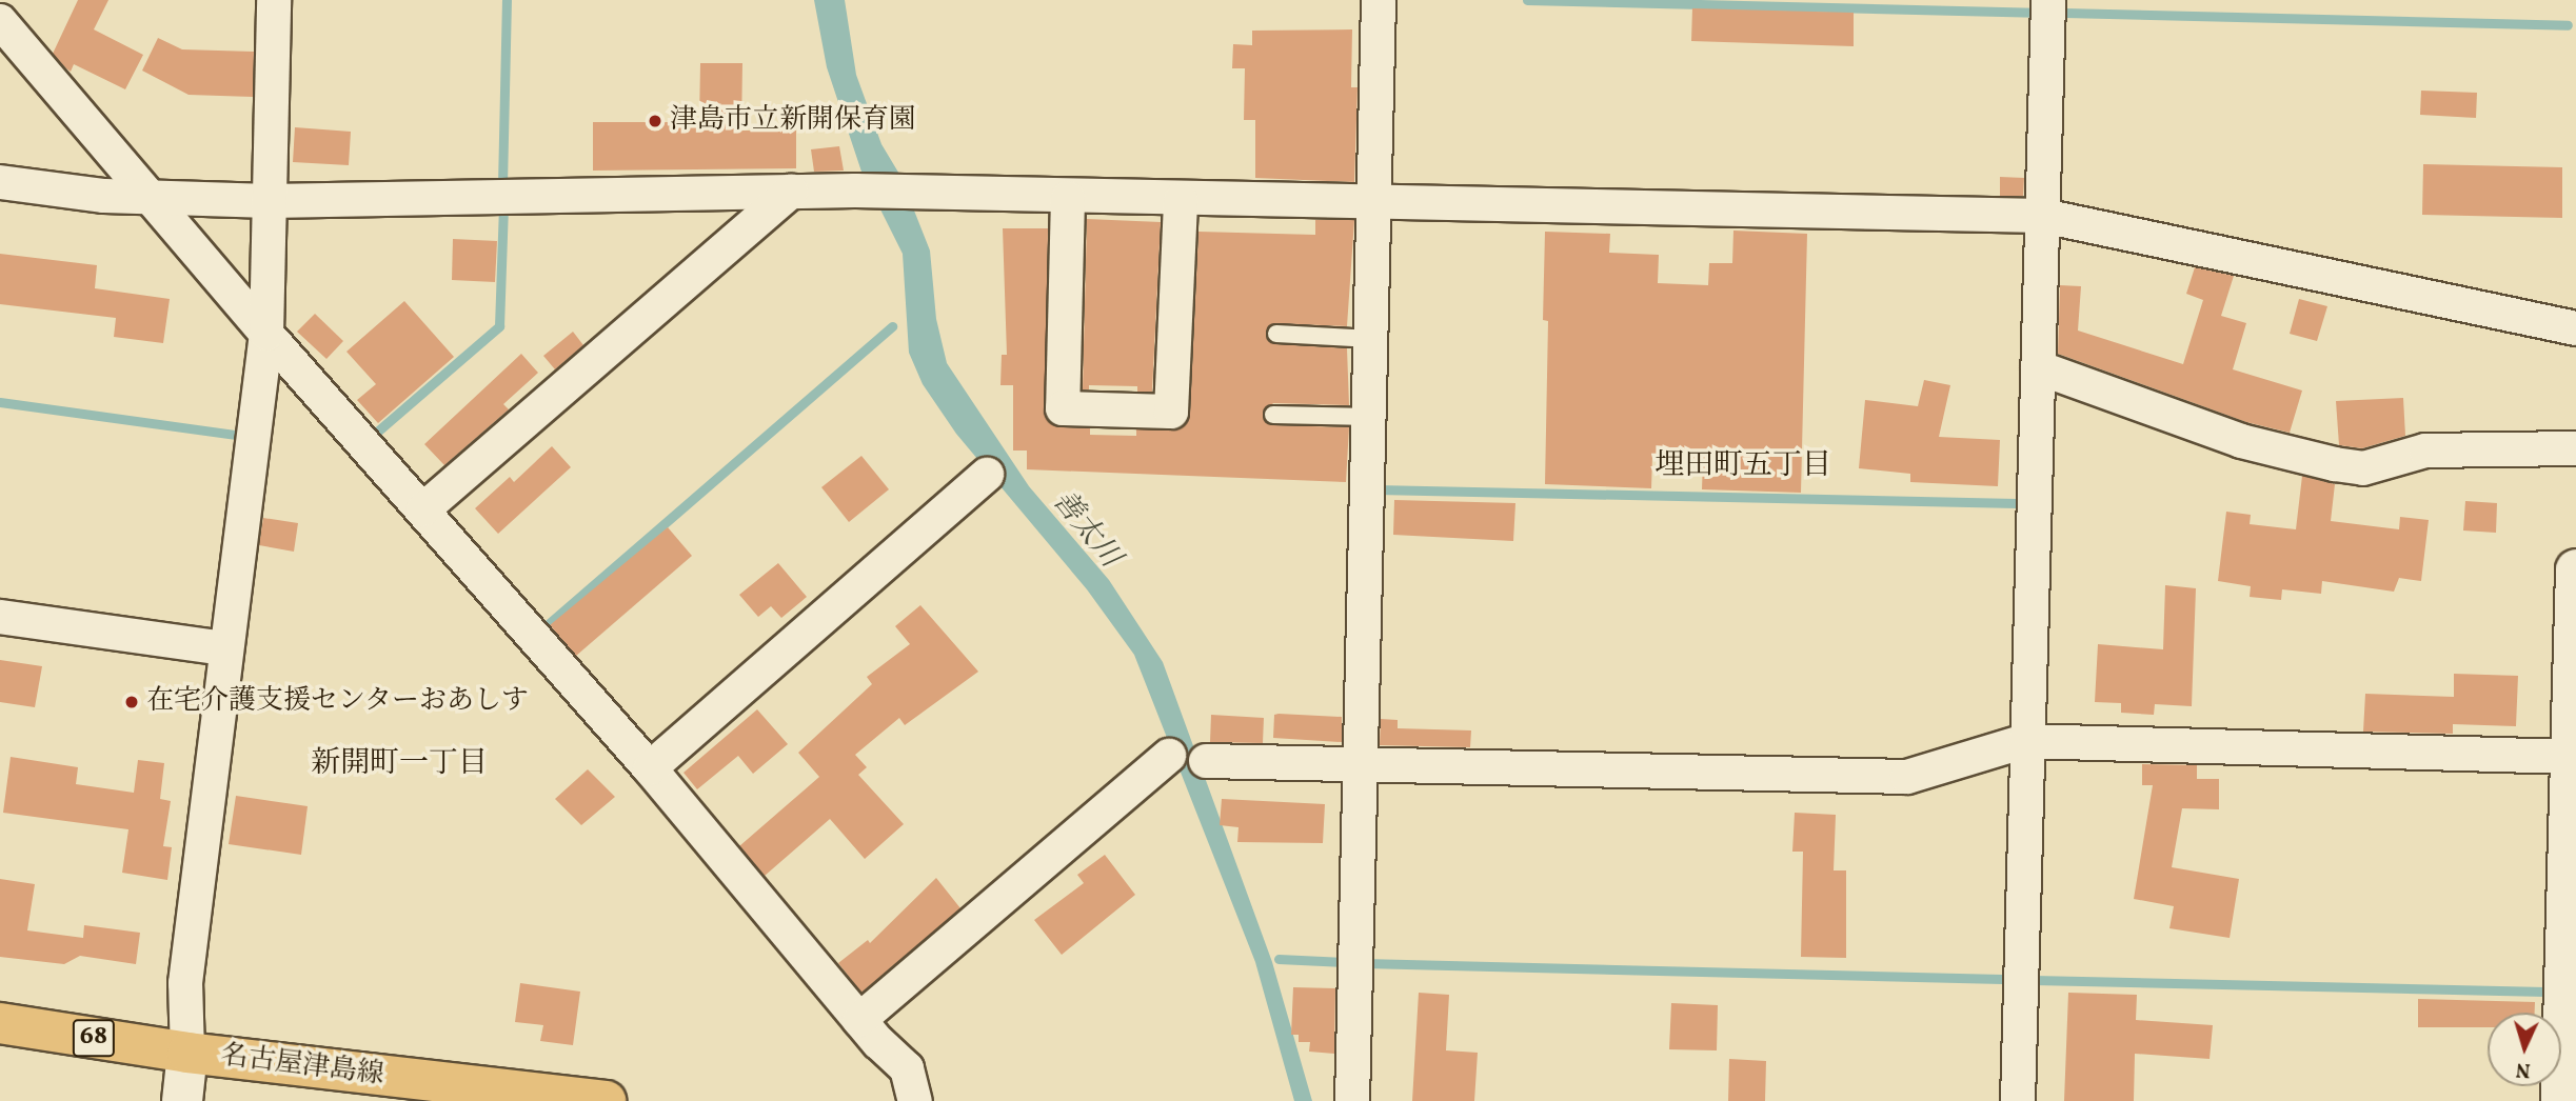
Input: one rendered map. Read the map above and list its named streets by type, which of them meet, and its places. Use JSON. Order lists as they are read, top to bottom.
{
  "streets": {
    "main road": ["68", "名古屋津島線"]
  },
  "districts": ["埋田町五丁目", "新開町一丁目"],
  "water": ["善太川"],
  "places": ["津島市立新開保育園", "在宅介護支援センターおあしす"],
  "north": "bottom"
}
